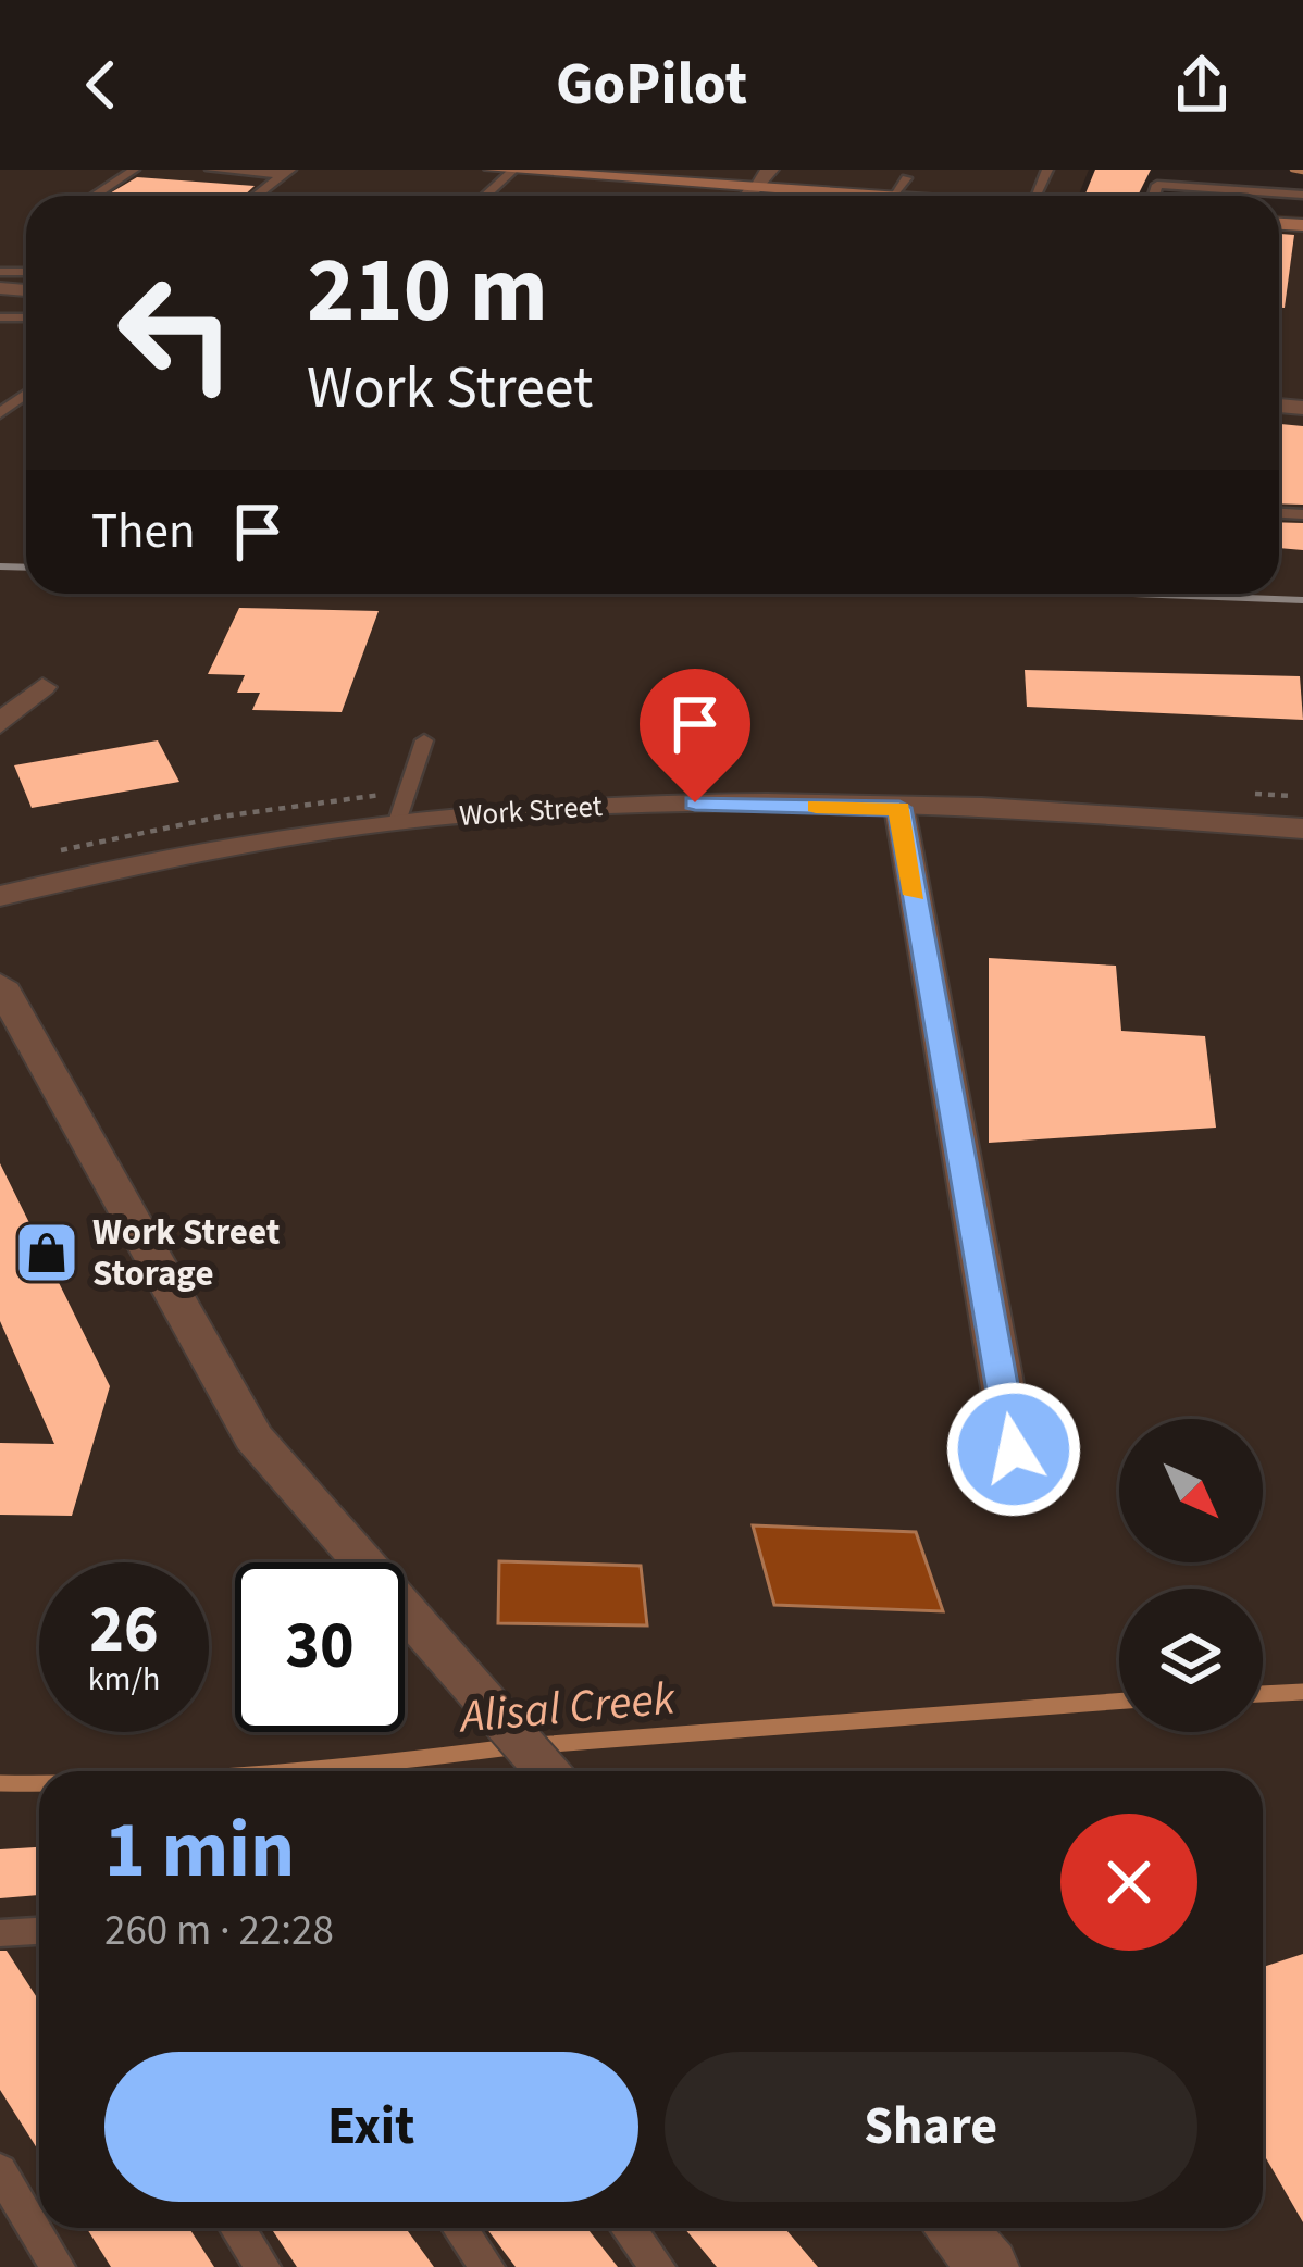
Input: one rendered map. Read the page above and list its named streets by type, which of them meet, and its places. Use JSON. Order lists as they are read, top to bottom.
{
  "streets": {
    "street": ["Work Street"]
  },
  "water": ["Alisal Creek"],
  "places": {
    "shop": ["Work Street Storage"]
  },
  "north": "bottom right",
  "page": {
    "header": "GoPilot",
    "turn": ["210 m", "Work Street"],
    "then": "Then",
    "speed": "26 km/h",
    "limit": "30",
    "heading": ["1 min", "260 m · 22:28"],
    "buttons": ["Exit", "Share"]
  }
}
